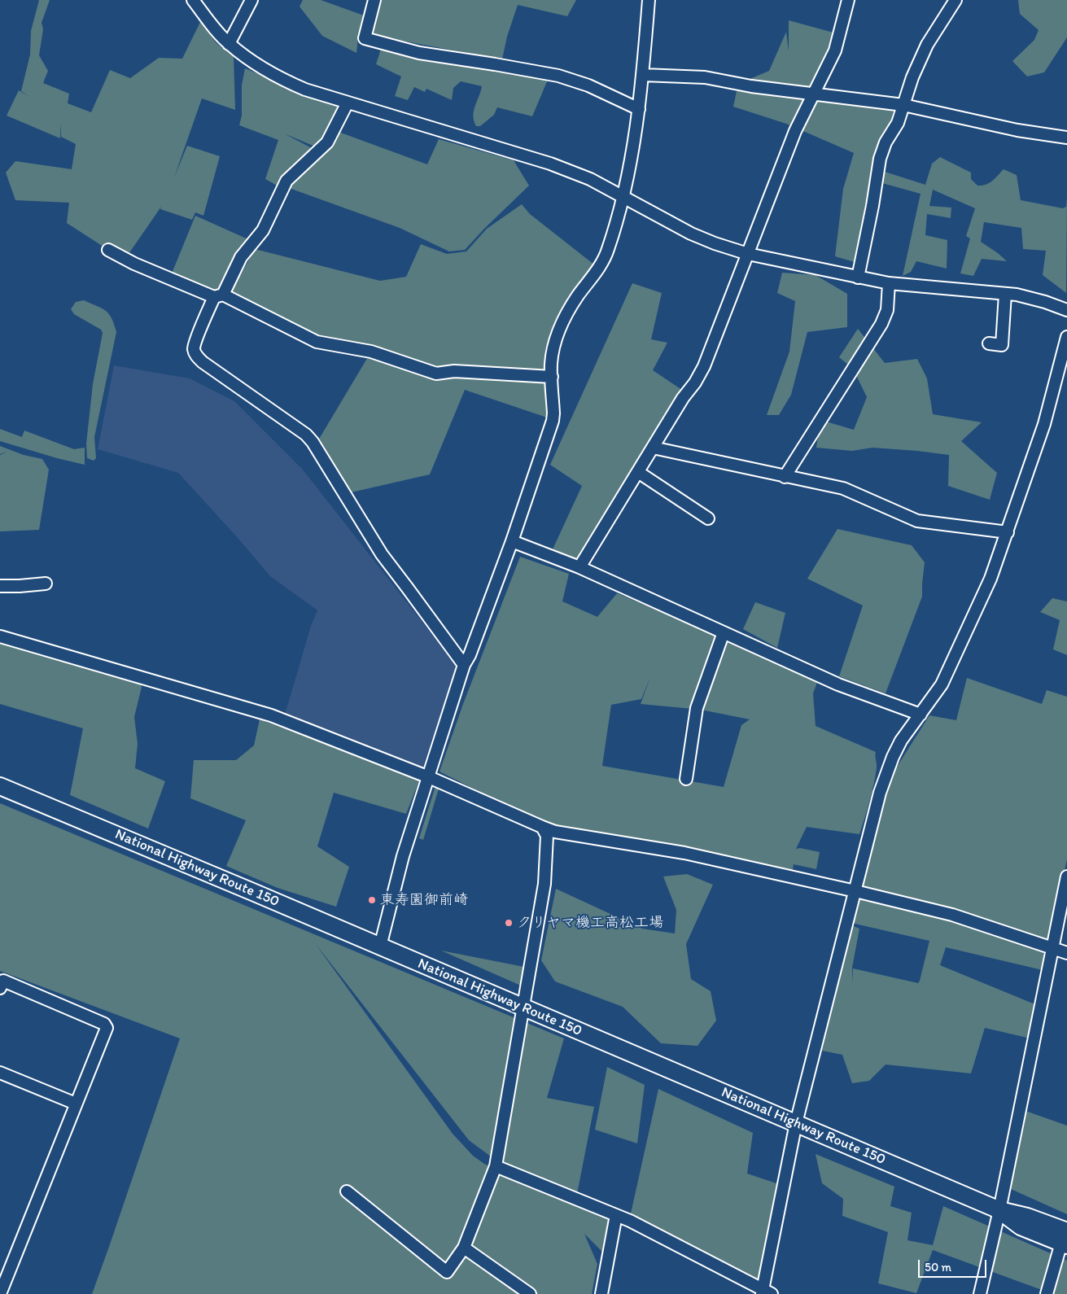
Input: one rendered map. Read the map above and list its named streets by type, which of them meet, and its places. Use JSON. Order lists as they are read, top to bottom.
{
  "streets": {
    "highway": ["National Highway Route 150"]
  },
  "places": ["東寿園御前崎", "クリヤマ機工高松工場"],
  "scale_bar": "50 m"
}
